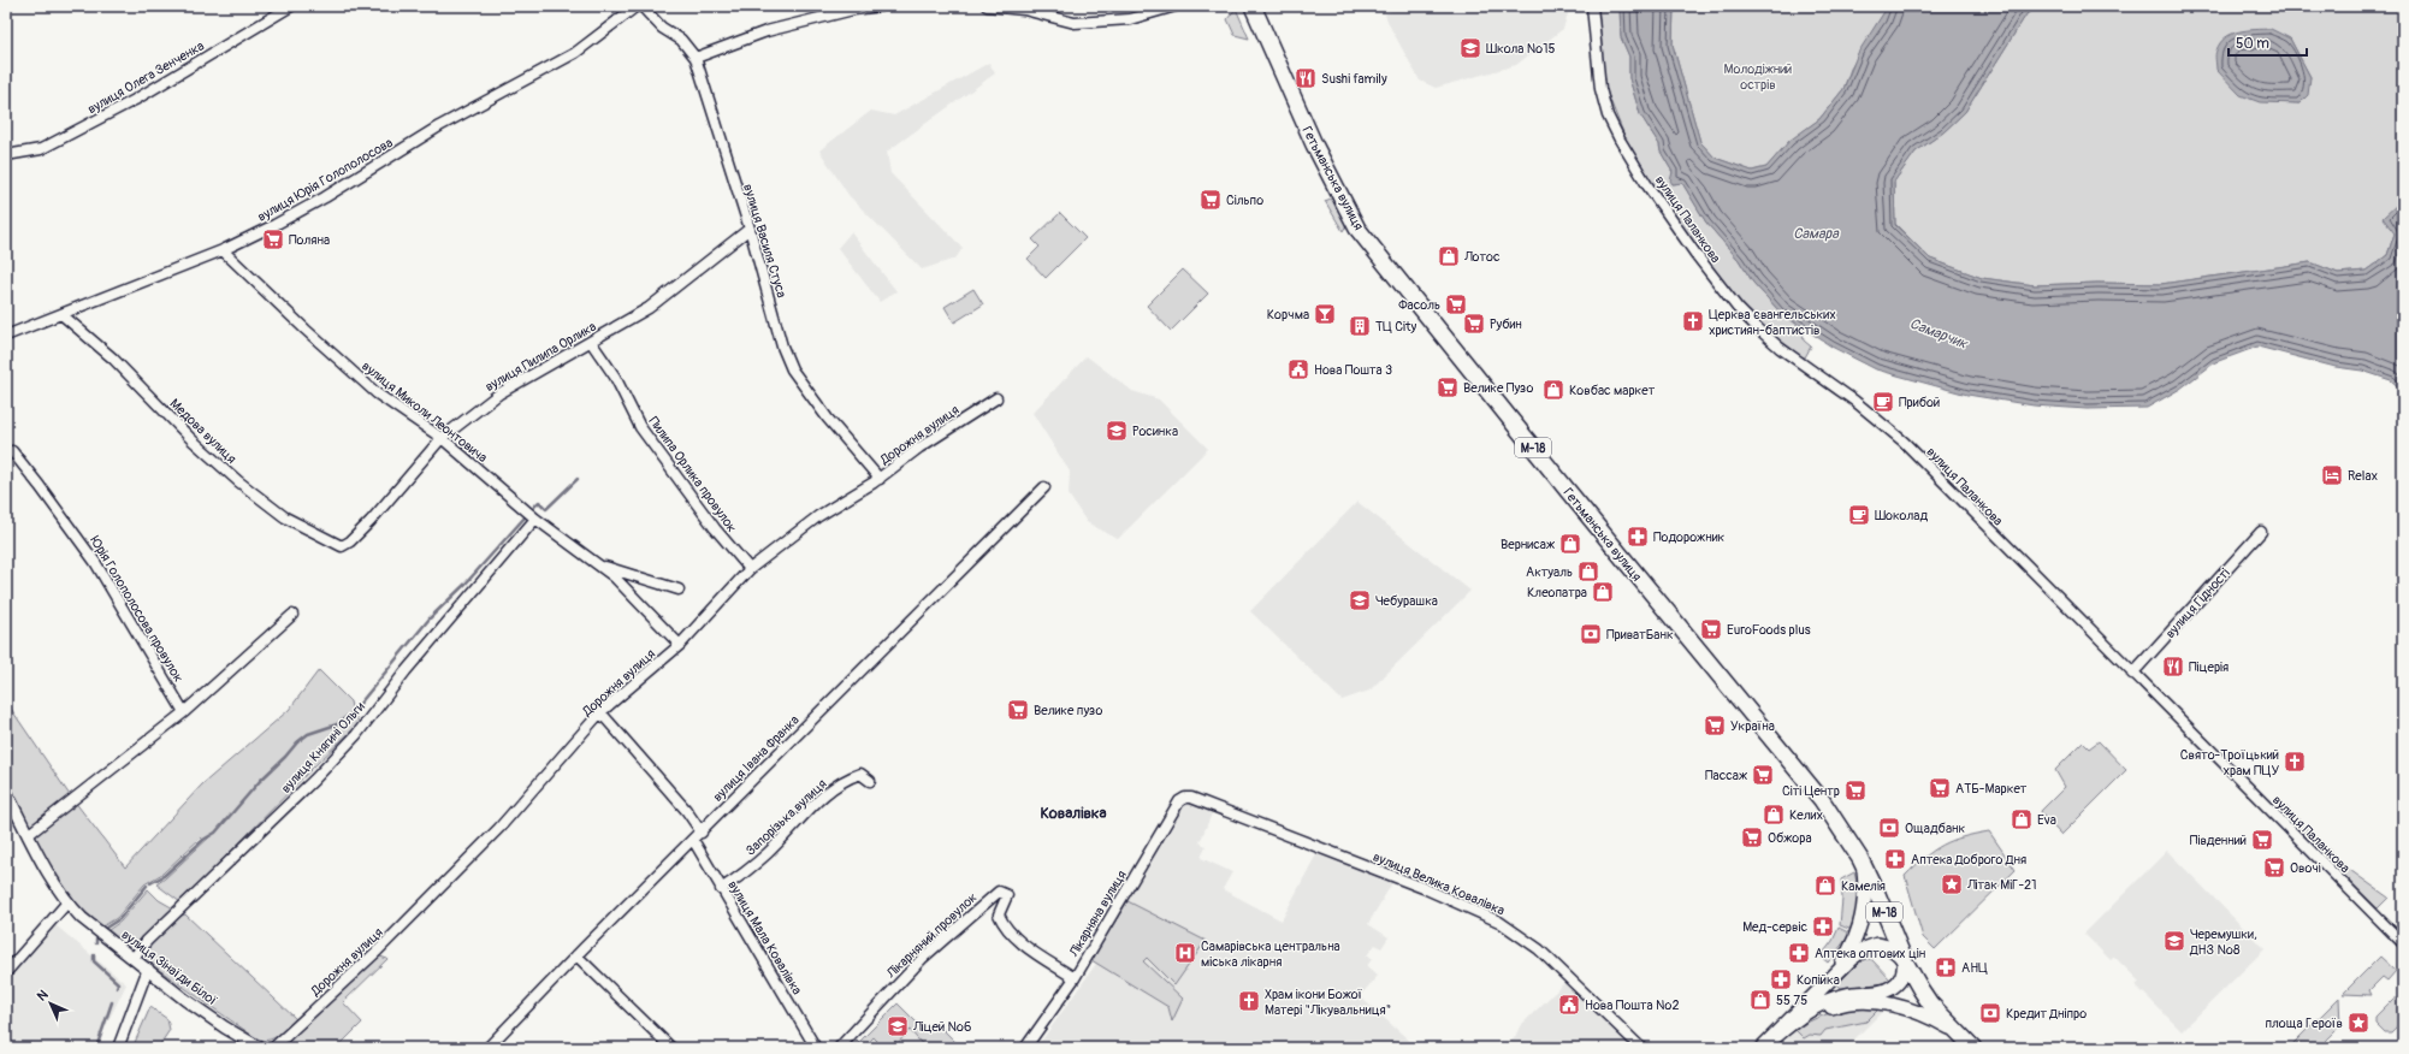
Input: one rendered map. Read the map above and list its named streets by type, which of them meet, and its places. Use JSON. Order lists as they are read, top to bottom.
{
  "streets": {
    "highway": ["Гетьманська вулиця", "М-18"],
    "street": [
      "вулиця Олега Зенченка",
      "вулиця Юрія Голополосова",
      "вулиця Паланкова",
      "вулиця Василя Стуса",
      "вулиця Пилипа Орлика",
      "вулиця Миколи Леонтовича",
      "Медова вулиця",
      "Дорожня вулиця",
      "Пилипа Орлика провулок",
      "вулиця Гідності",
      "Юрія Голополосова провулок",
      "вулиця Княгині Ольги",
      "вулиця Івана Франка",
      "Запорізька вулиця",
      "вулиця Велика Ковалівка",
      "Лікарняна вулиця",
      "Лікарняний провулок",
      "вулиця Мала Ковалівка",
      "вулиця Зінаїди Білої"
    ]
  },
  "crossings": [
    ["вулиця Юрія Голополосова", "вулиця Миколи Леонтовича"],
    ["вулиця Юрія Голополосова", "Медова вулиця"],
    ["вулиця Паланкова", "вулиця Гідності"],
    ["вулиця Василя Стуса", "вулиця Пилипа Орлика"],
    ["вулиця Василя Стуса", "Дорожня вулиця"],
    ["вулиця Пилипа Орлика", "вулиця Миколи Леонтовича"],
    ["вулиця Пилипа Орлика", "Медова вулиця"],
    ["вулиця Пилипа Орлика", "Пилипа Орлика провулок"],
    ["вулиця Миколи Леонтовича", "Дорожня вулиця"],
    ["вулиця Миколи Леонтовича", "вулиця Княгині Ольги"],
    ["Дорожня вулиця", "Пилипа Орлика провулок"],
    ["вулиця Княгині Ольги", "вулиця Зінаїди Білої"],
    ["вулиця Івана Франка", "вулиця Мала Ковалівка"],
    ["Запорізька вулиця", "вулиця Мала Ковалівка"],
    ["вулиця Велика Ковалівка", "Лікарняна вулиця"],
    ["Лікарняна вулиця", "Лікарняний провулок"]
  ],
  "districts": ["Ковалівка"],
  "water": ["Самара", "Самарчик"],
  "parks": ["Молодіжний острів"],
  "places": {
    "school or university": [
      "Школа №15",
      "Росинка",
      "Чебурашка",
      "Черемушки, ДНЗ №8",
      "Ліцей №6"
    ],
    "restaurant": ["Sushi family", "Піцерія"],
    "supermarket": [
      "Сільпо",
      "Поляна",
      "Фасоль",
      "Рубин",
      "Велике Пузо",
      "EuroFoods plus",
      "Велике пузо",
      "Україна",
      "Пассаж",
      "АТБ-Маркет",
      "Сіті Центр",
      "Обжора",
      "Південний",
      "Овочі"
    ],
    "shop": [
      "Лотос",
      "Ковбас маркет",
      "Вернисаж",
      "Актуаль",
      "Клеопатра",
      "Келих",
      "Eva",
      "Камелія",
      "55 75"
    ],
    "bar": ["Корчма"],
    "church": ["Церква євангельських християн-баптистів", "Свято-Троїцький храм ПЦУ", "Храм ікони Божої Матері \"Лікувальниця\""],
    "building": ["ТЦ City"],
    "public building": ["Нова Пошта 3", "Нова Пошта №2"],
    "cafe": ["Прибой", "Шоколад"],
    "hotel": ["Relax"],
    "pharmacy": [
      "Подорожник",
      "Аптека Доброго Дня",
      "Мед-сервіс",
      "Аптека оптових цін",
      "АНЦ",
      "Копійка"
    ],
    "bank": ["ПриватБанк", "Ощадбанк", "Кредит Дніпро"],
    "place": ["Літак МіГ-21", "площа Героїв"],
    "hospital": ["Самарівська центральна міська лікарня"]
  },
  "scale_bar": "50 m",
  "north": "top left"
}
